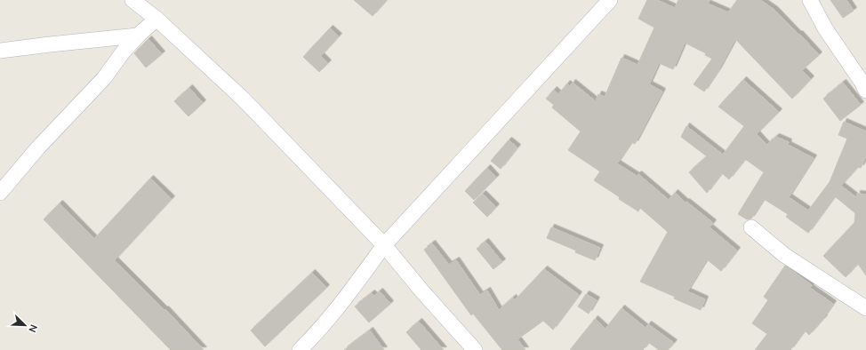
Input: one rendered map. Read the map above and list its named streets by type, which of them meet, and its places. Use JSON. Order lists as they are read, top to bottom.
{
  "north": "bottom right"
}
